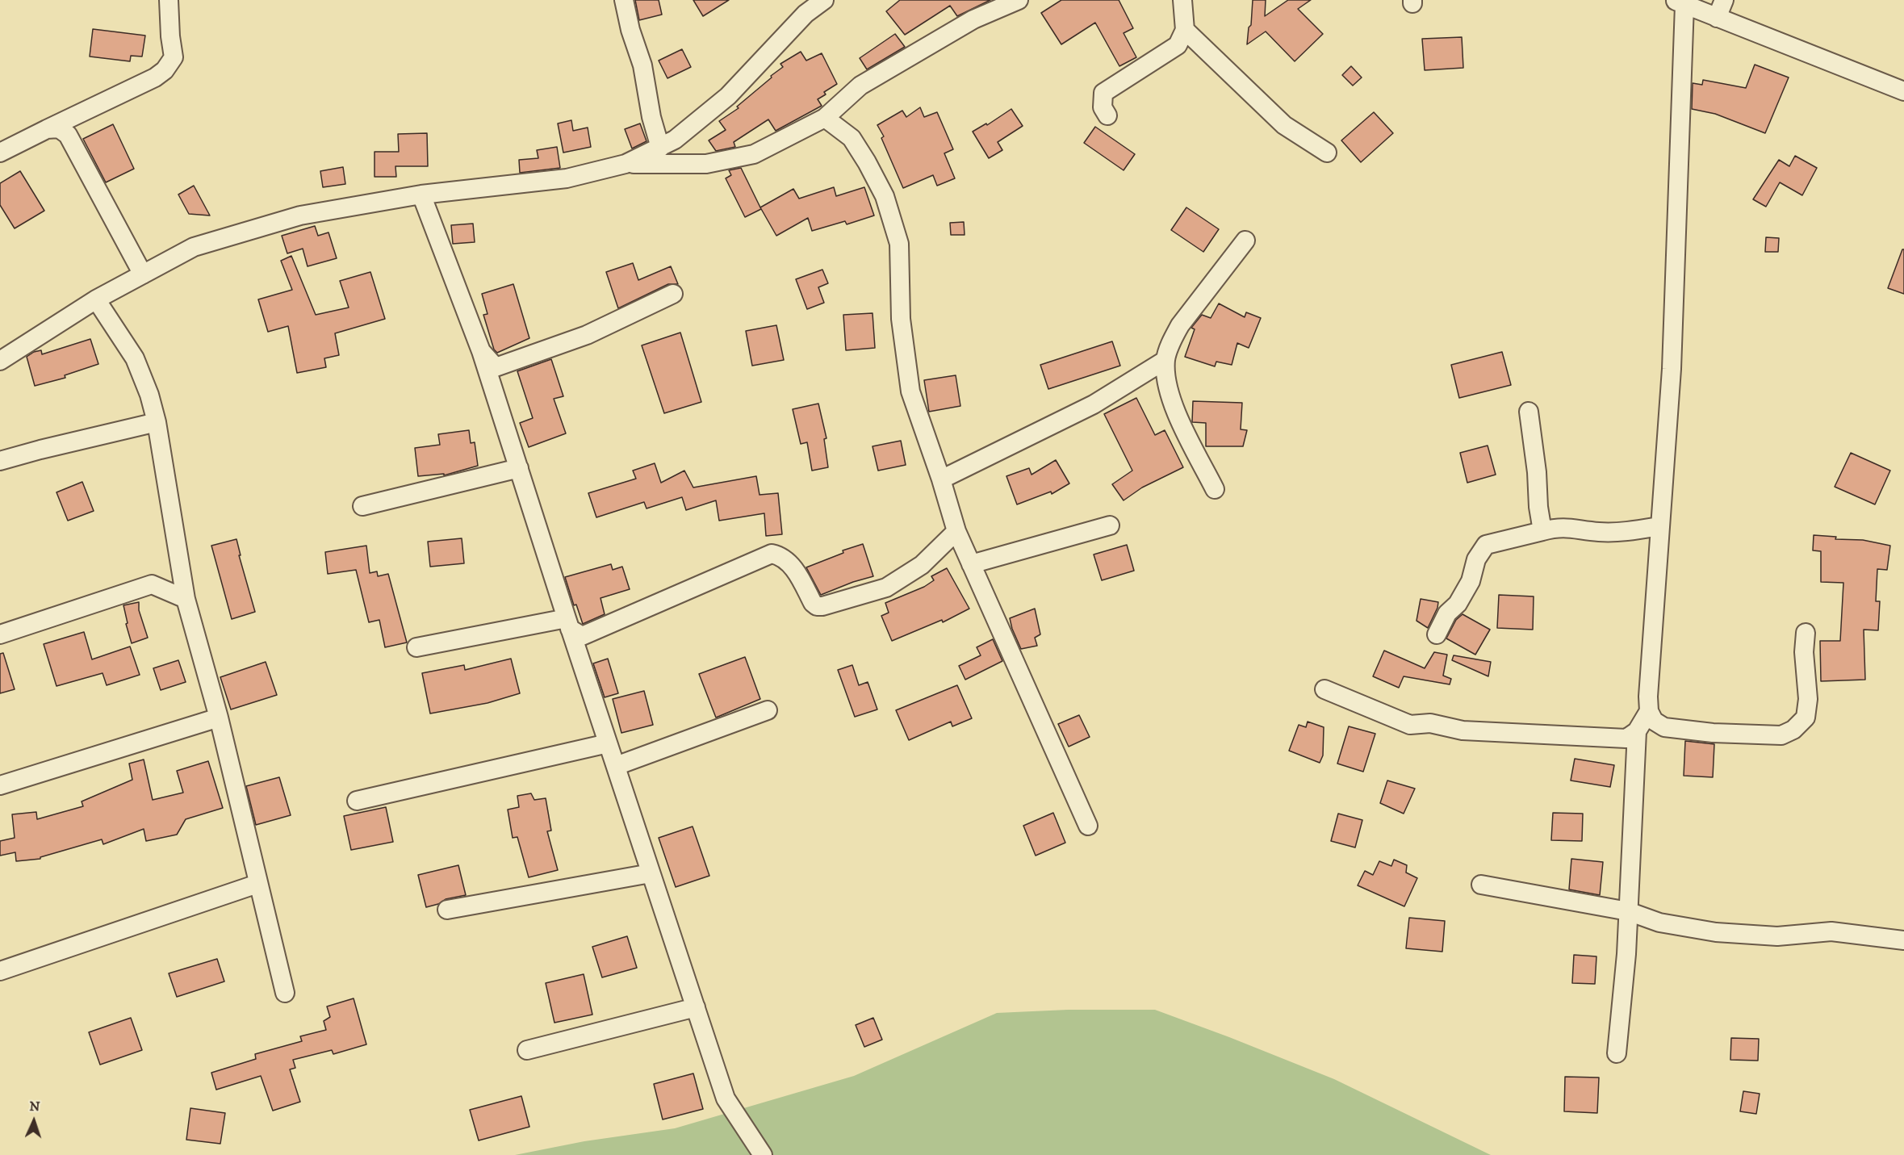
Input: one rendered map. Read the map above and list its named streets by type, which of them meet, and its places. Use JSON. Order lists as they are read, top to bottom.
{
  "north": "top"
}
